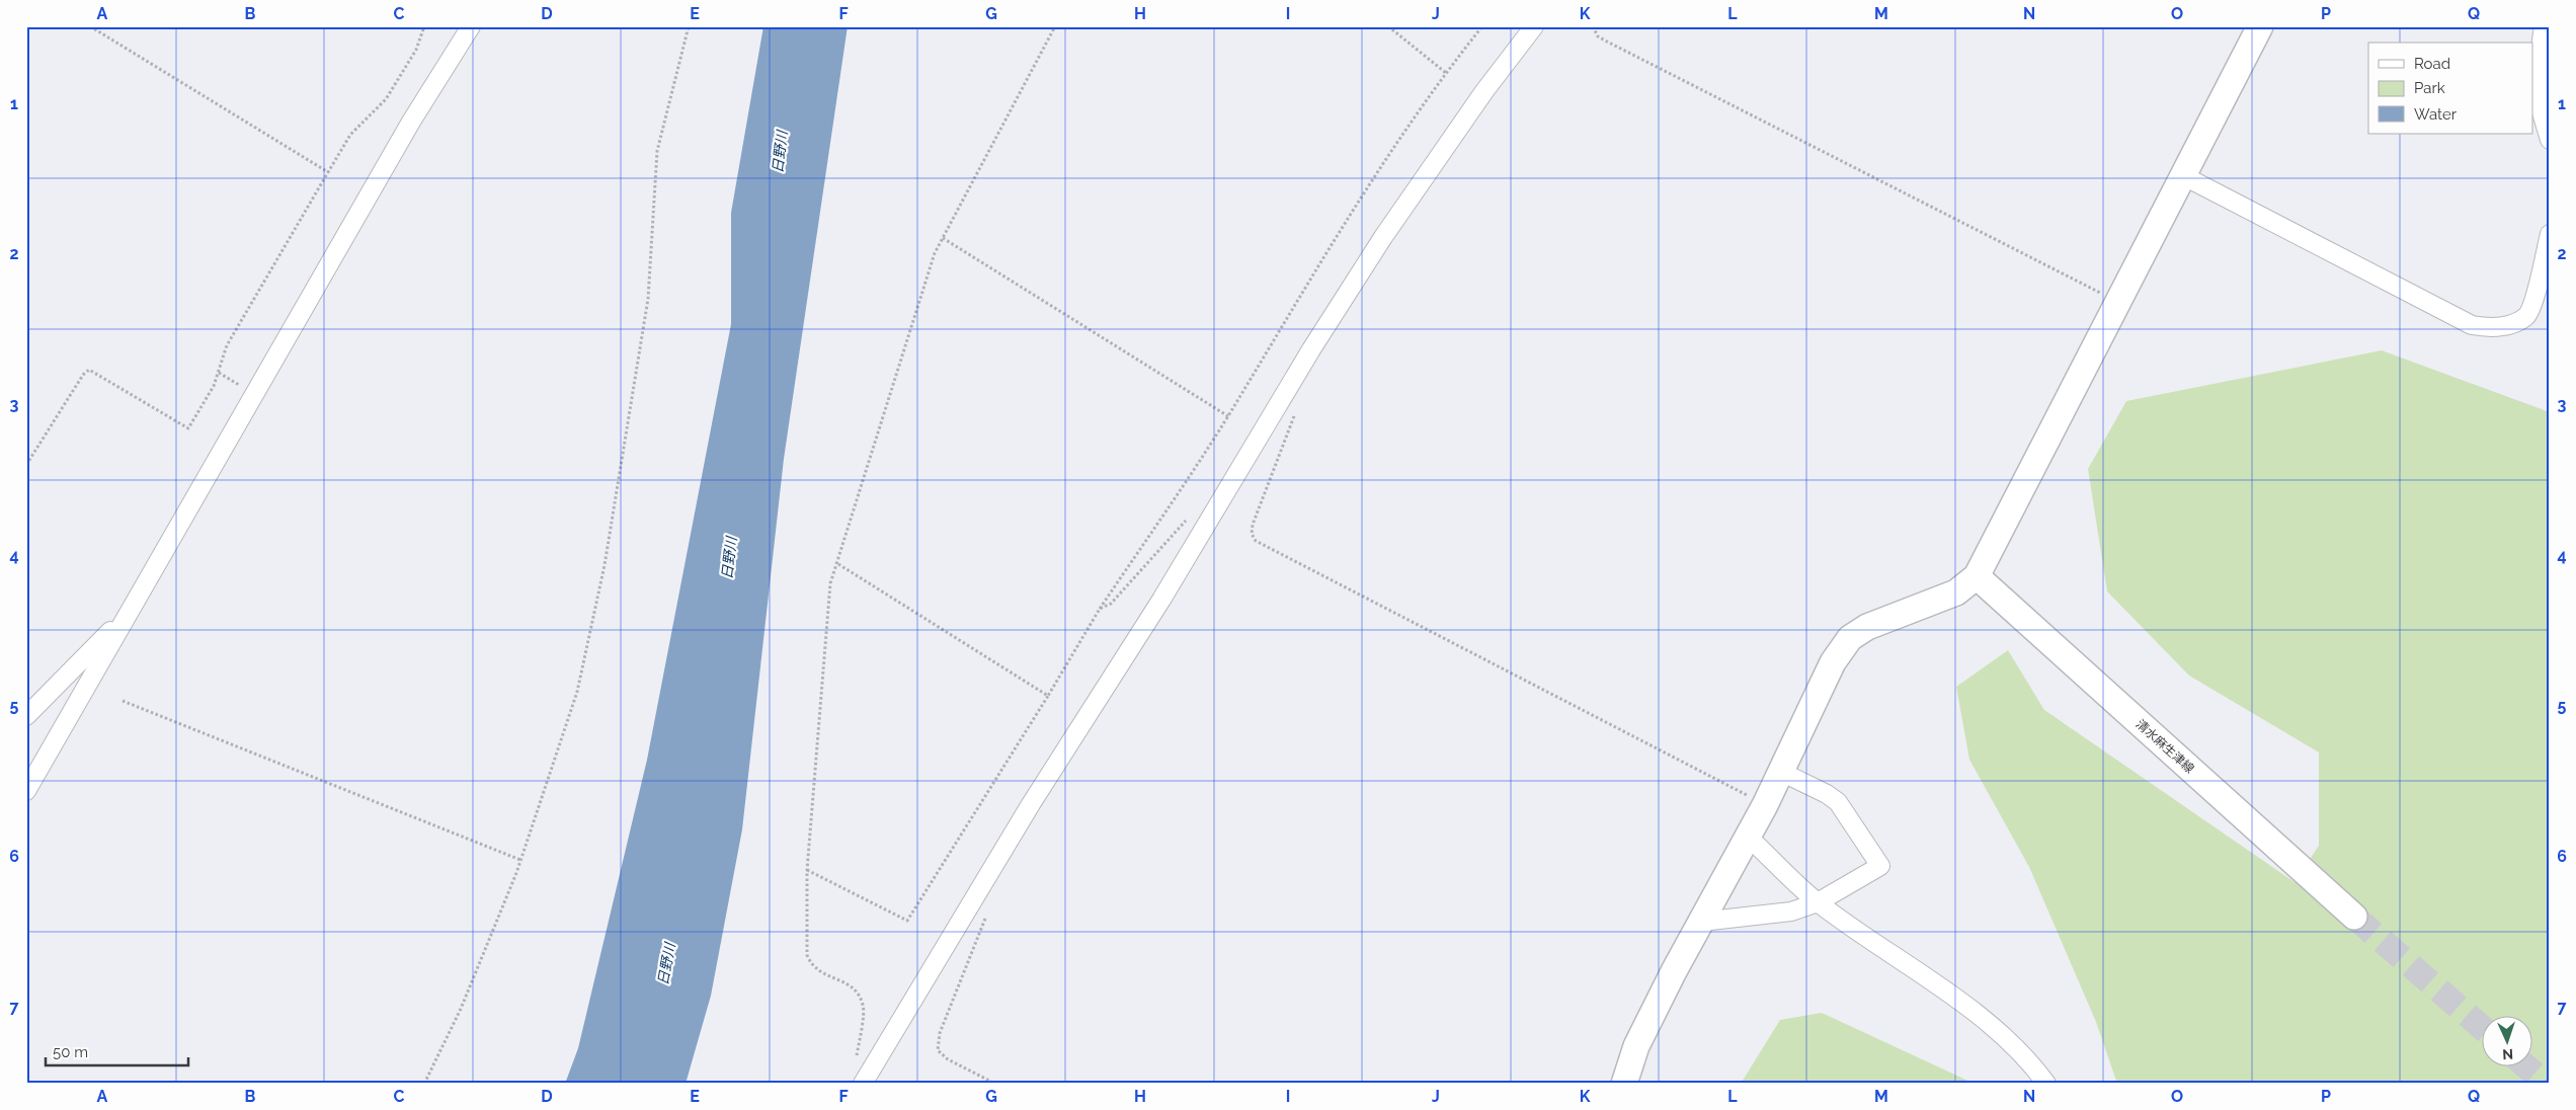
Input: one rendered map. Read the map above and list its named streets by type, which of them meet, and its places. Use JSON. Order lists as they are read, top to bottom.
{
  "streets": {
    "street": ["清水麻生津線"]
  },
  "water": ["日野川"],
  "legend": ["Road", "Park", "Water"],
  "scale_bar": "50 m",
  "north": "bottom",
  "grid": {
    "columns": [
      "A",
      "B",
      "C",
      "D",
      "E",
      "F",
      "G",
      "H",
      "I",
      "J",
      "K",
      "L",
      "M",
      "N",
      "O",
      "P",
      "Q"
    ],
    "rows": [
      "1",
      "2",
      "3",
      "4",
      "5",
      "6",
      "7"
    ]
  }
}
